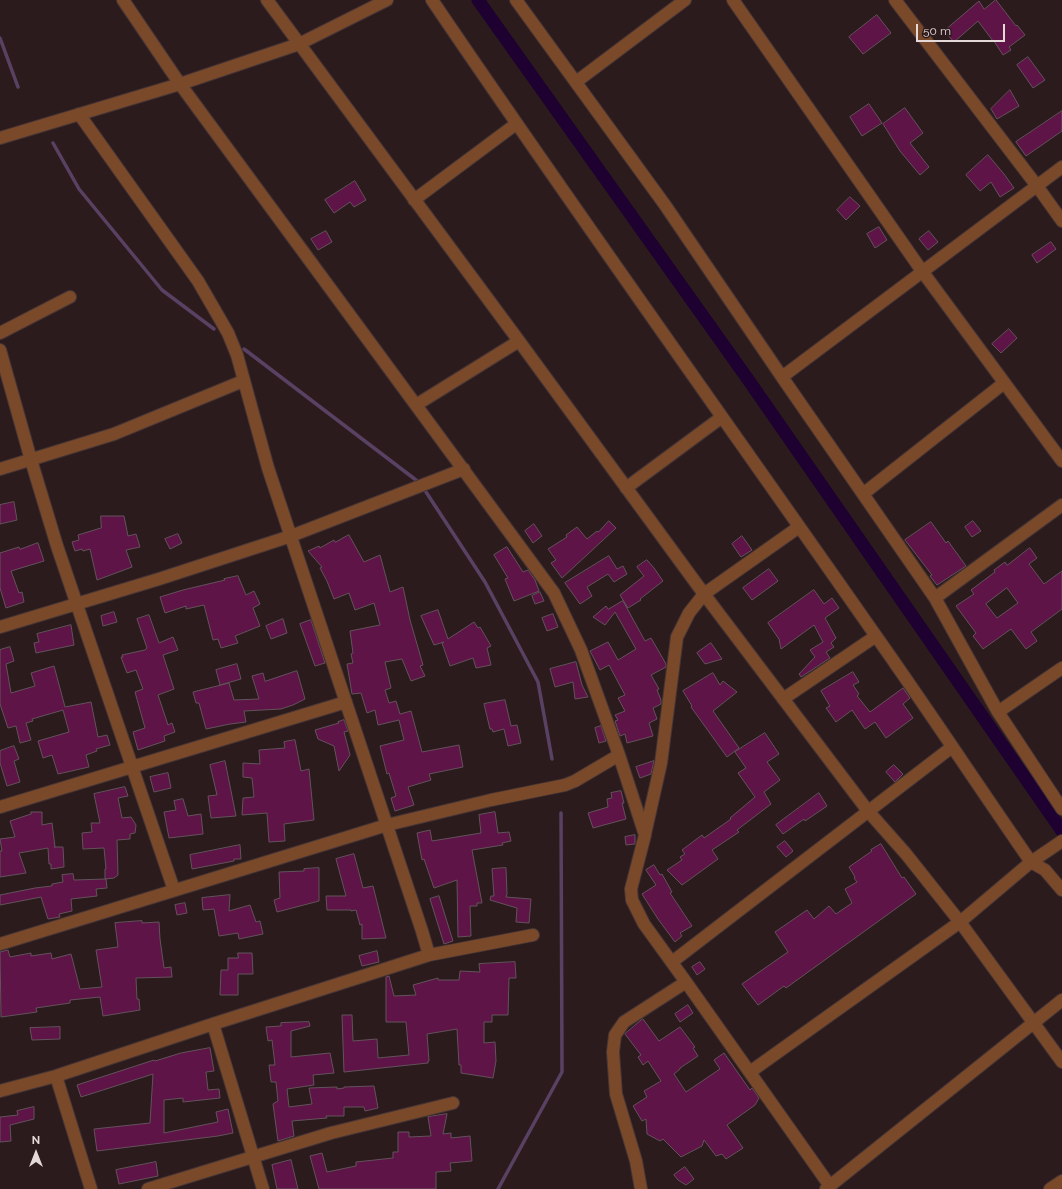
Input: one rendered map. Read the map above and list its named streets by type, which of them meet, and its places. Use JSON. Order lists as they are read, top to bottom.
{
  "scale_bar": "50 m",
  "north": "top"
}
